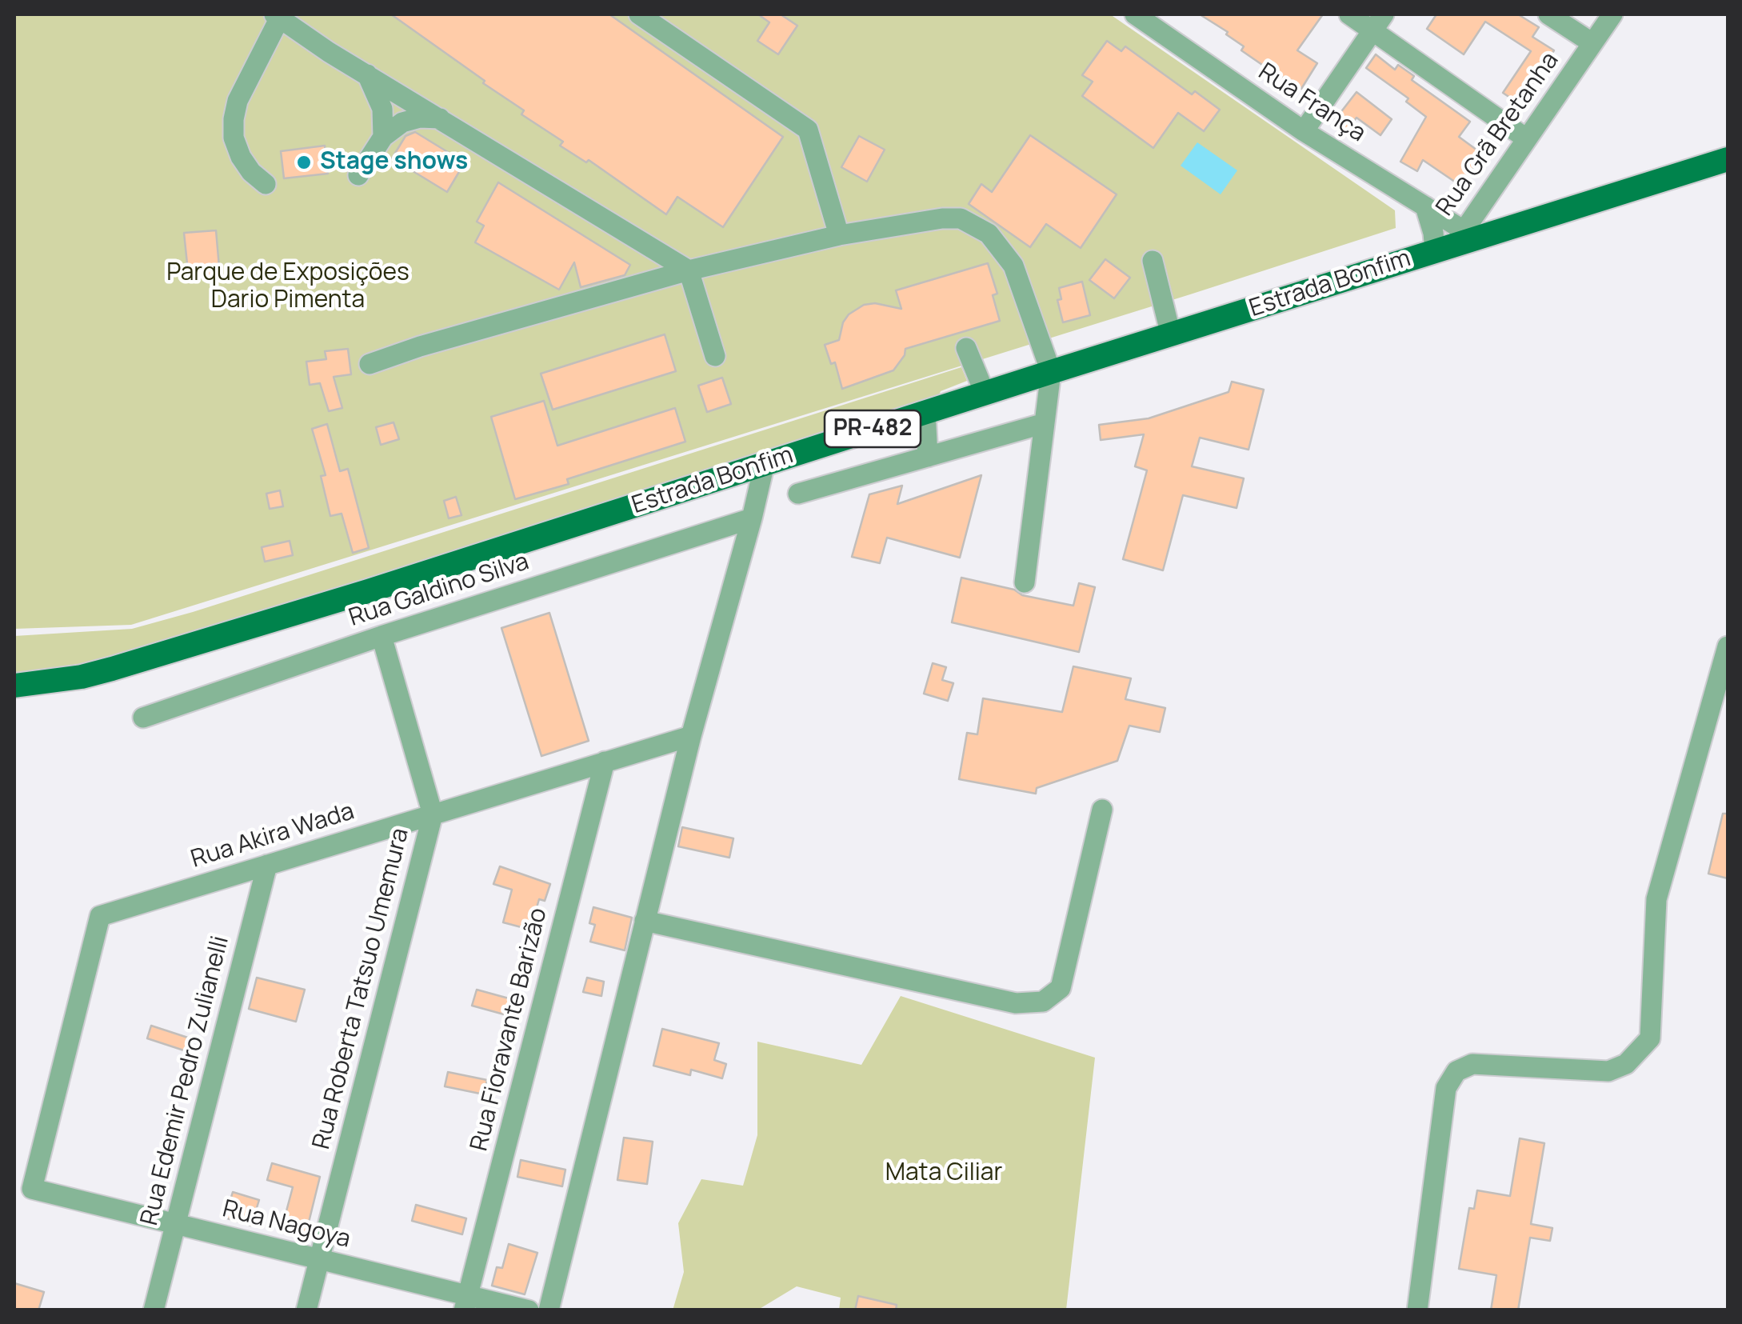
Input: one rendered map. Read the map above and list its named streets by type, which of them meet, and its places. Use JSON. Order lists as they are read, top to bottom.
{
  "streets": {
    "main road": ["Estrada Bonfim", "PR-482"],
    "street": [
      "Rua França",
      "Rua Grã Bretanha",
      "Rua Galdino Silva",
      "Rua Akira Wada",
      "Rua Roberta Tatsuo Umemura",
      "Rua Fioravante Barizão",
      "Rua Edemir Pedro Zulianelli",
      "Rua Nagoya"
    ]
  },
  "crossings": [
    ["Rua França", "Rua Grã Bretanha"],
    ["Rua França", "Estrada Bonfim"],
    ["Rua Grã Bretanha", "Estrada Bonfim"],
    ["Rua Galdino Silva", "Rua Roberta Tatsuo Umemura"],
    ["Rua Akira Wada", "Rua Roberta Tatsuo Umemura"],
    ["Rua Akira Wada", "Rua Fioravante Barizão"],
    ["Rua Akira Wada", "Rua Edemir Pedro Zulianelli"],
    ["Rua Akira Wada", "Rua Nagoya"],
    ["Rua Roberta Tatsuo Umemura", "Rua Nagoya"],
    ["Rua Fioravante Barizão", "Rua Nagoya"],
    ["Rua Edemir Pedro Zulianelli", "Rua Nagoya"]
  ],
  "parks": ["Parque de Exposições Dario Pimenta", "Mata Ciliar"],
  "places": ["Stage shows"]
}
